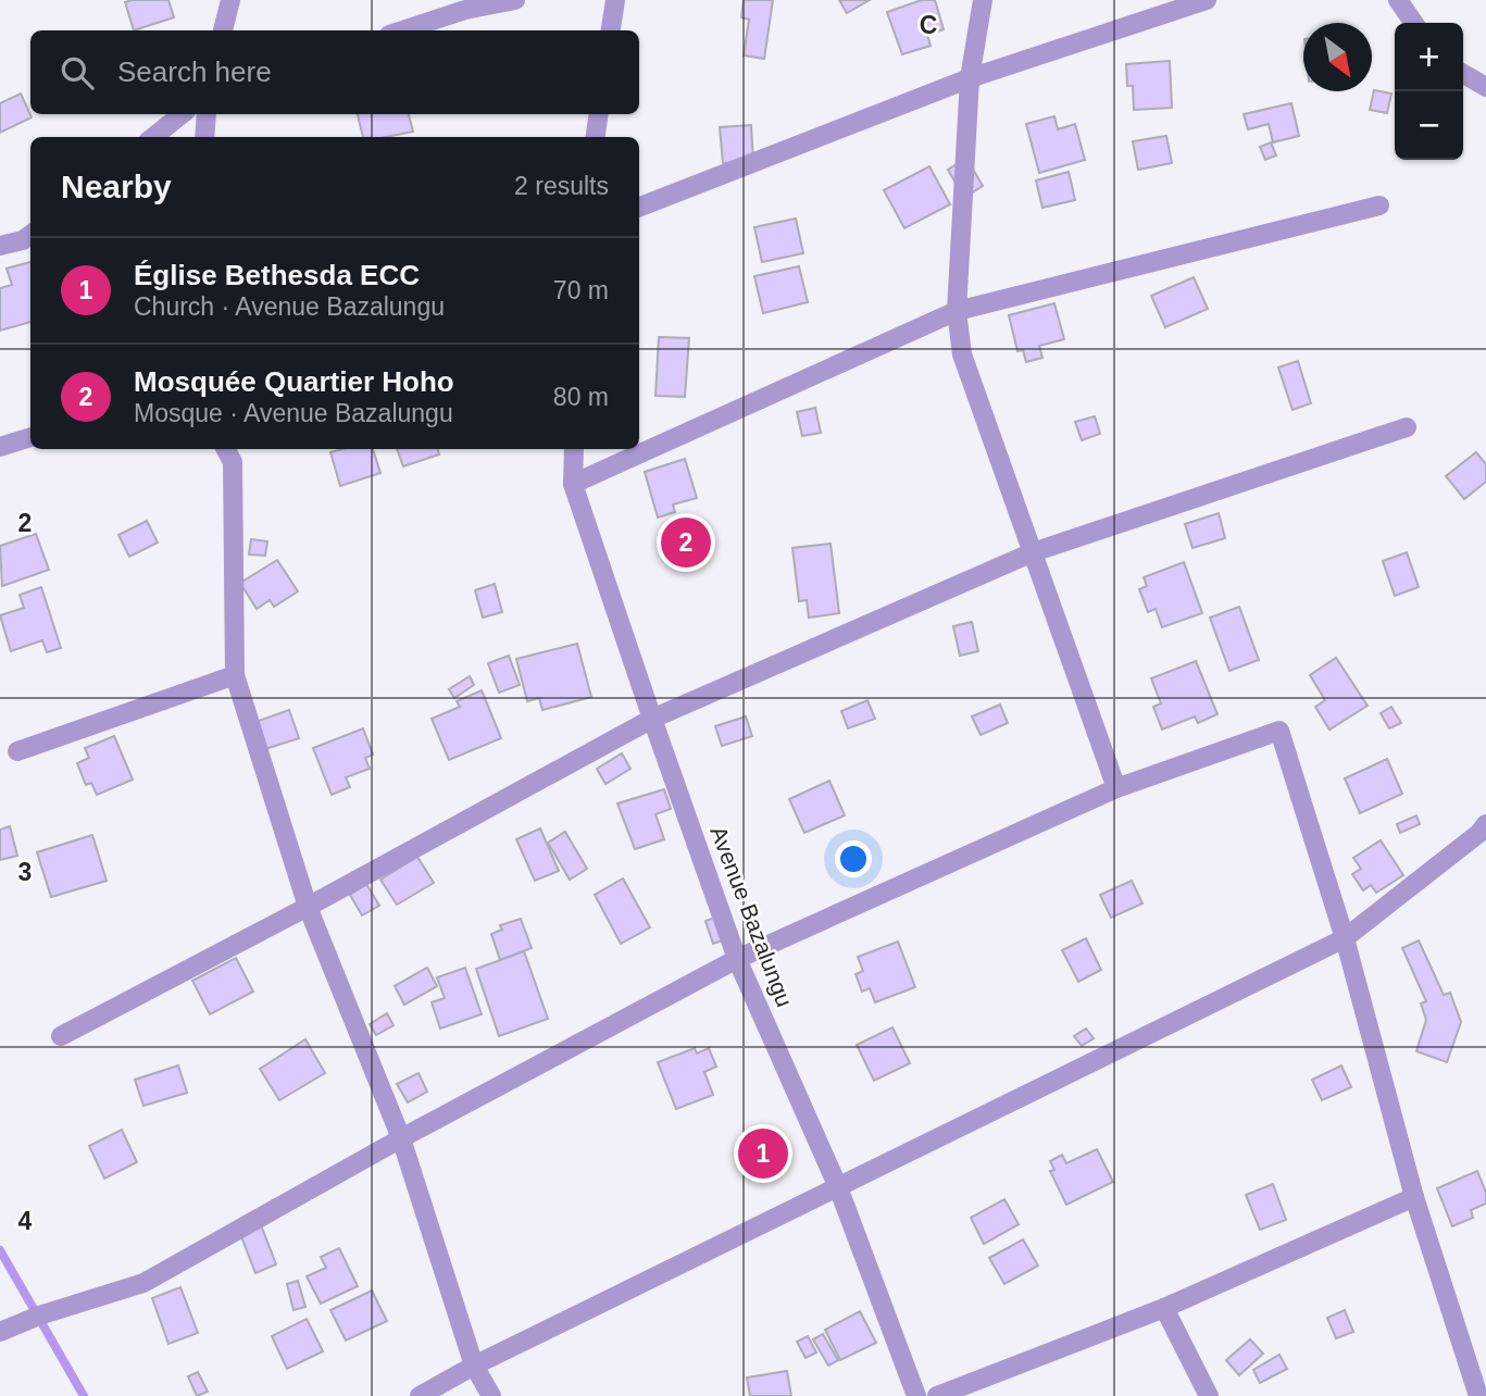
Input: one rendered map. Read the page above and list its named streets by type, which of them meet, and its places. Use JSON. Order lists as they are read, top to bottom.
{
  "streets": {
    "street": ["Avenue Bazalungu"]
  },
  "north": "bottom right",
  "page": {
    "map_buttons": ["+", "−"],
    "search": "Search here",
    "heading": ["Nearby", "2 results"],
    "list": [
      {
        "mark": "1",
        "name": "Église Bethesda ECC",
        "note": "Church · Avenue Bazalungu",
        "value": "70 m"
      },
      {
        "mark": "2",
        "name": "Mosquée Quartier Hoho",
        "note": "Mosque · Avenue Bazalungu",
        "value": "80 m"
      }
    ],
    "pins": ["2", "1"]
  },
  "grid": {
    "columns": ["C"],
    "rows": ["2", "3", "4"]
  }
}
